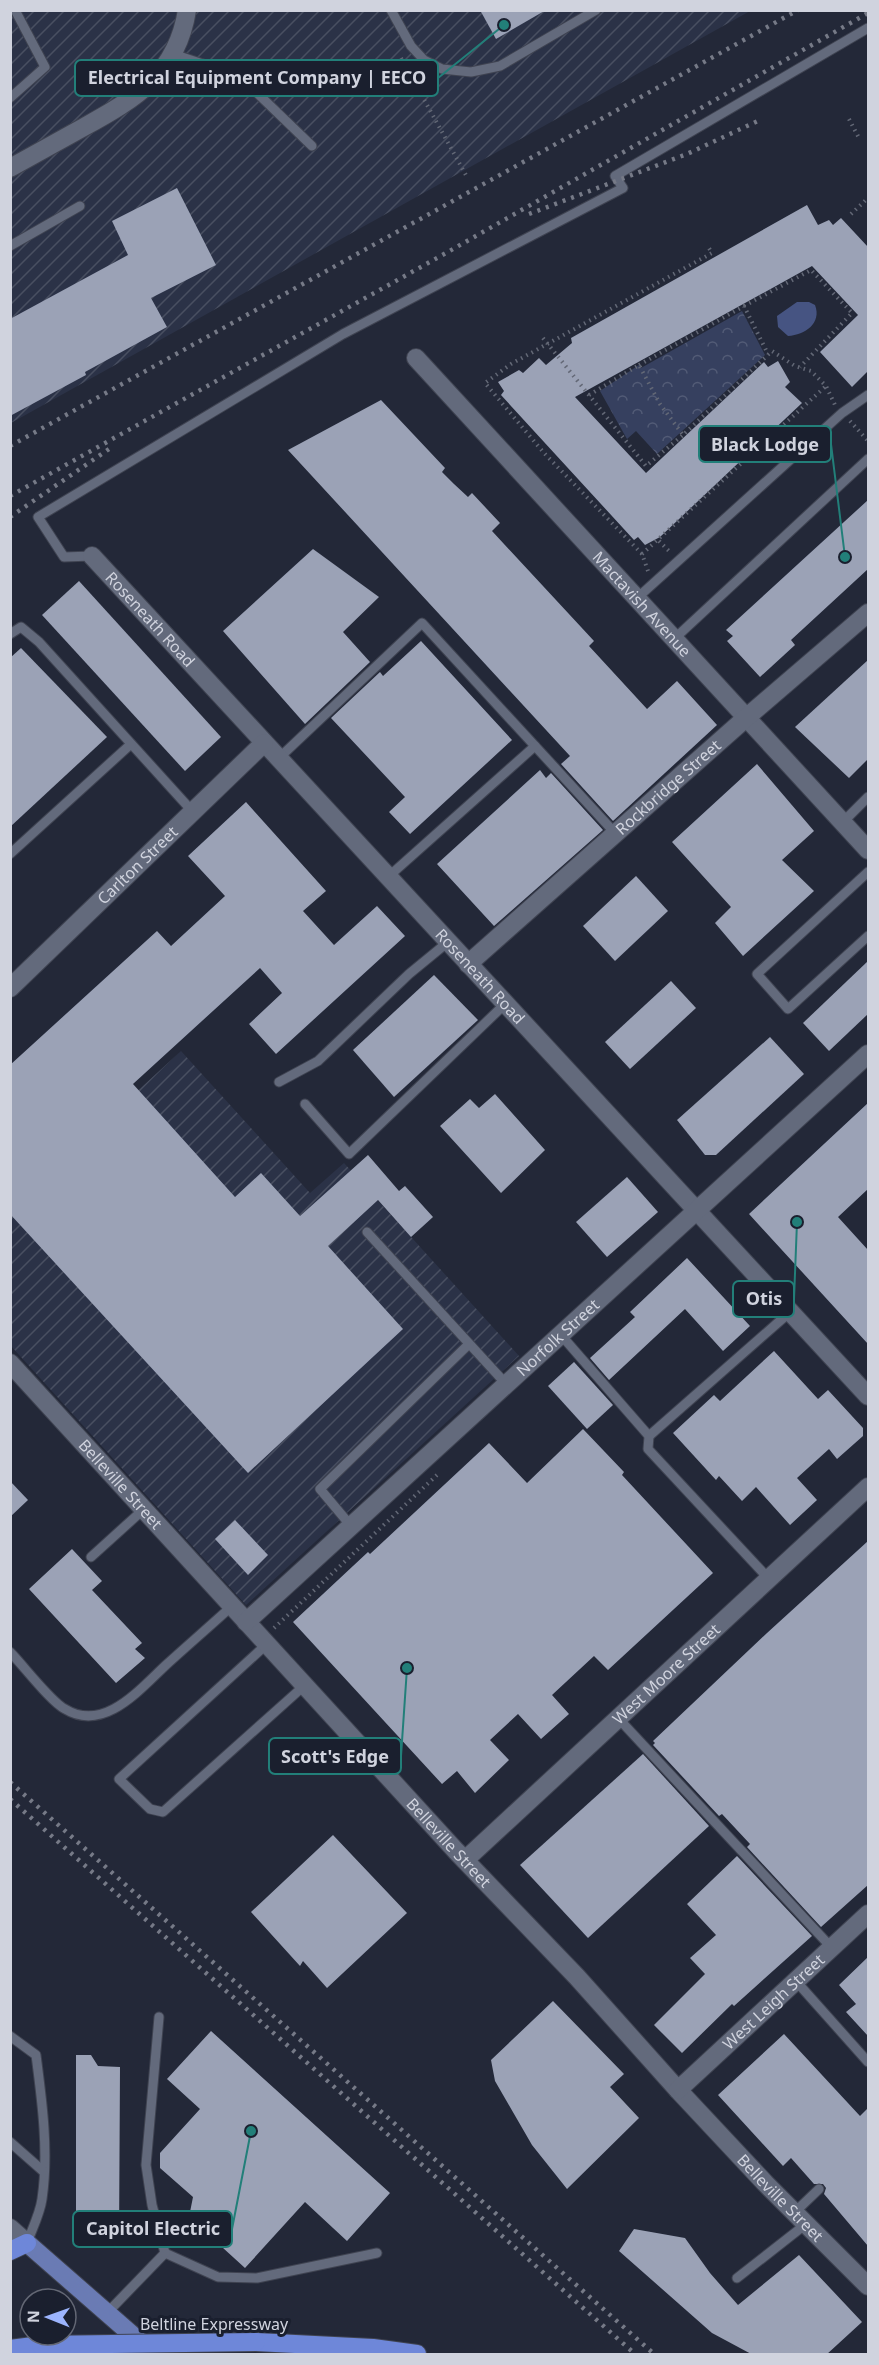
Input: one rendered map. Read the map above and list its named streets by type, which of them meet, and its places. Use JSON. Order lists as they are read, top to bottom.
{
  "streets": {
    "highway": ["Beltline Expressway"],
    "street": [
      "Mactavish Avenue",
      "Roseneath Road",
      "Rockbridge Street",
      "Carlton Street",
      "Norfolk Street",
      "Belleville Street",
      "West Moore Street",
      "West Leigh Street"
    ]
  },
  "crossings": [
    ["Mactavish Avenue", "Rockbridge Street"],
    ["Roseneath Road", "Rockbridge Street"],
    ["Roseneath Road", "Carlton Street"],
    ["Roseneath Road", "Norfolk Street"],
    ["Norfolk Street", "Belleville Street"],
    ["Belleville Street", "West Moore Street"],
    ["Belleville Street", "West Leigh Street"]
  ],
  "places": [
    "Electrical Equipment Company | EECO",
    "Black Lodge",
    "Otis",
    "Scott's Edge",
    "Capitol Electric"
  ],
  "north": "left"
}
